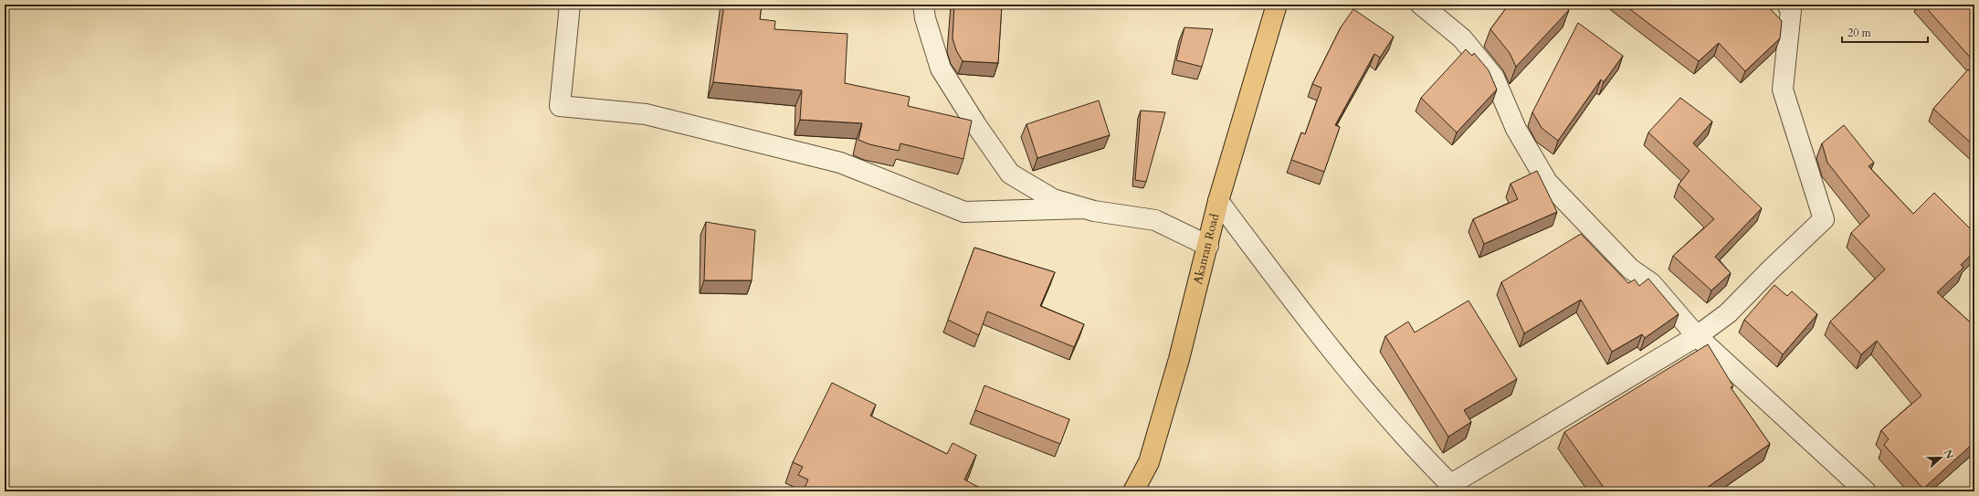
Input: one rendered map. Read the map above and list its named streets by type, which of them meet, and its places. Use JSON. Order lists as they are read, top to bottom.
{
  "streets": {
    "main road": ["Akanran Road"]
  },
  "scale_bar": "20 m",
  "north": "right"
}
